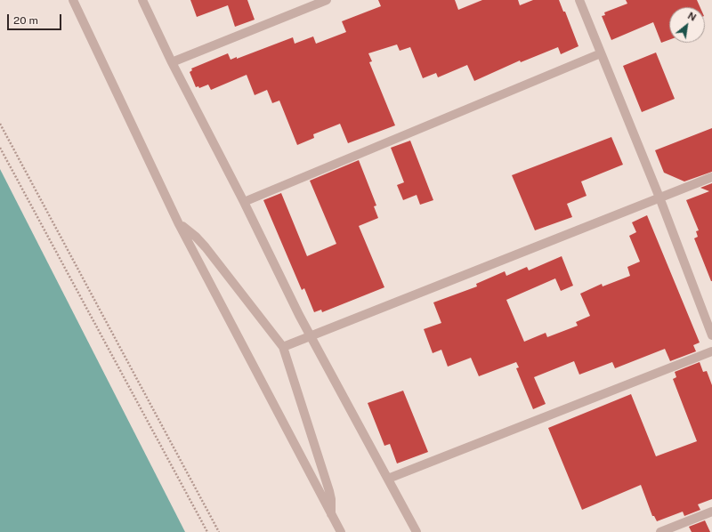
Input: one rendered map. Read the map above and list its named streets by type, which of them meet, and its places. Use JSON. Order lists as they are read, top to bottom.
{
  "scale_bar": "20 m",
  "north": "top right"
}
